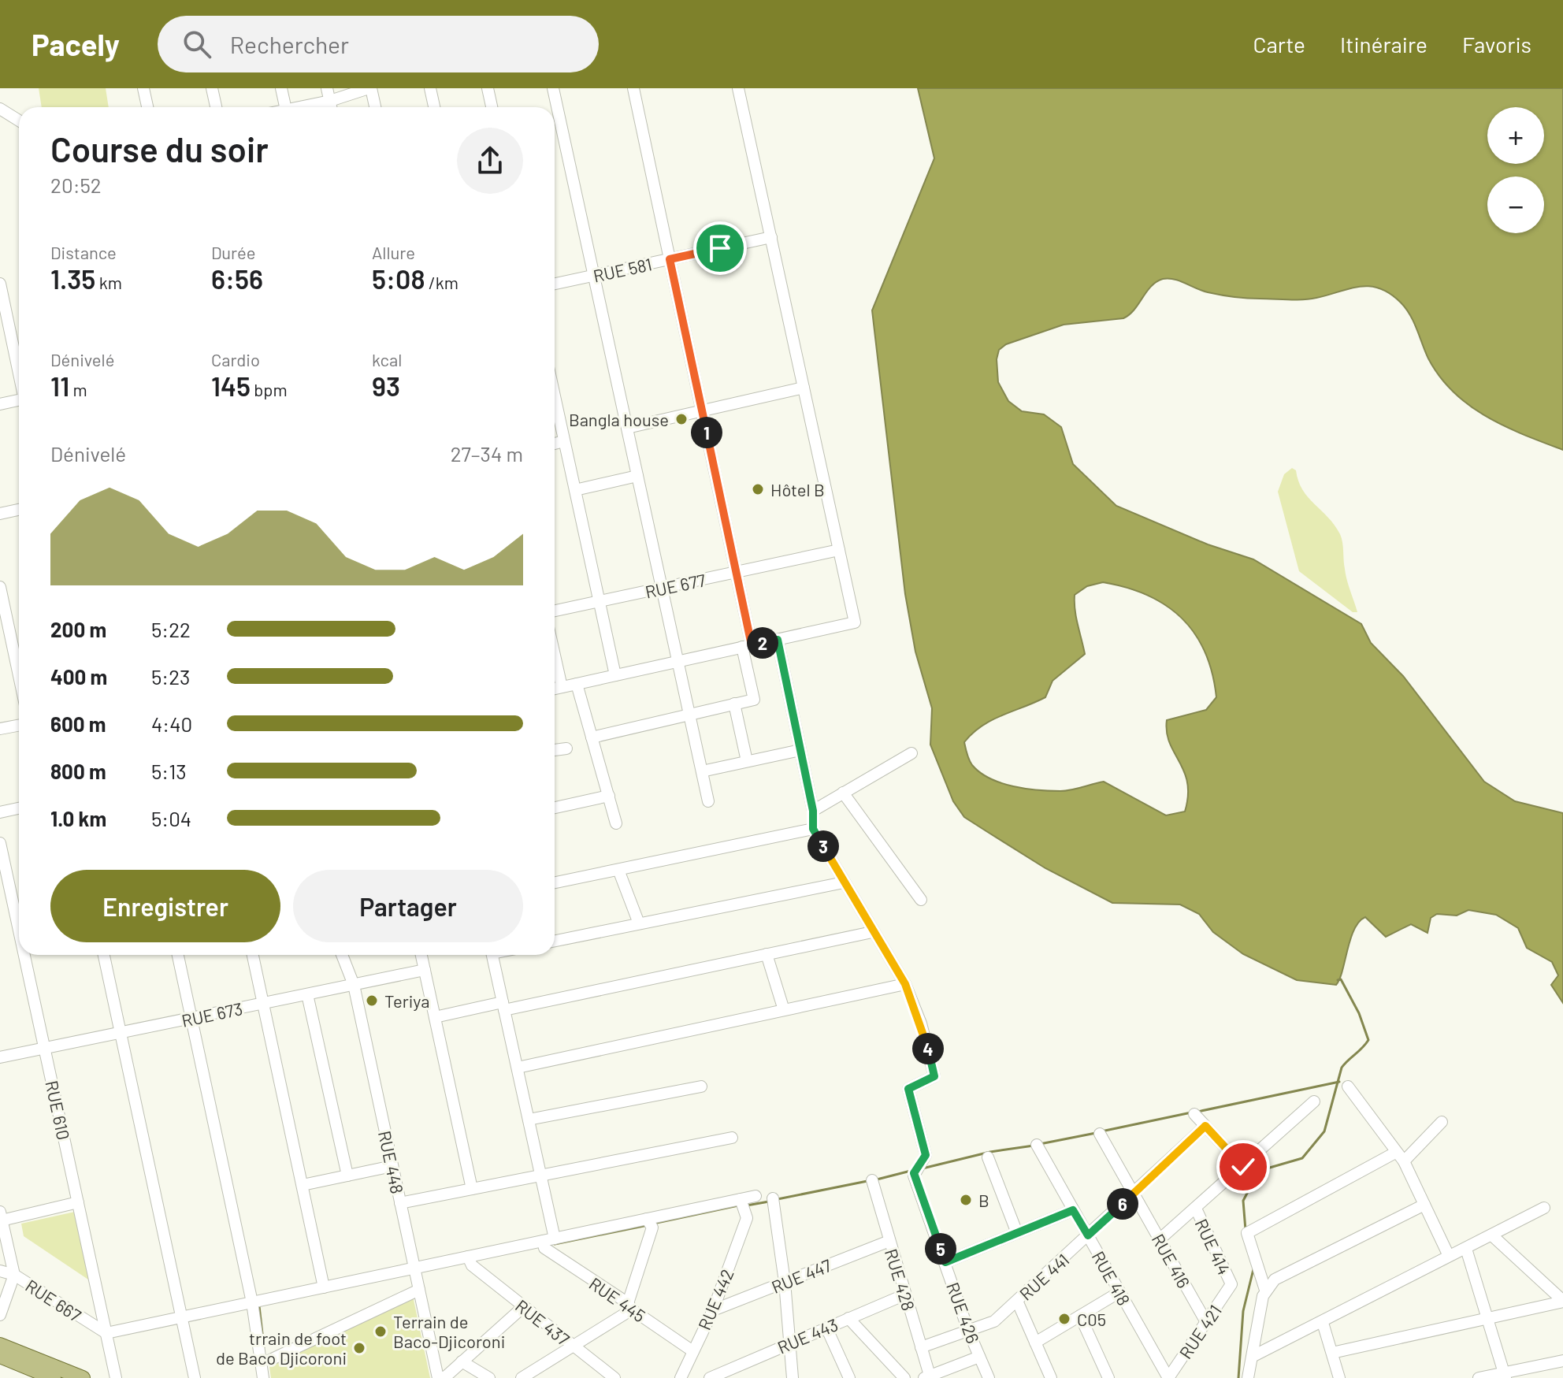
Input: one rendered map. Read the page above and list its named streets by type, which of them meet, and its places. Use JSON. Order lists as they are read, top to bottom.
{
  "streets": {
    "street": [
      "RUE 581",
      "RUE 677",
      "RUE 673",
      "RUE 610",
      "RUE 448",
      "RUE 414",
      "RUE 416",
      "RUE 447",
      "RUE 441",
      "RUE 418",
      "RUE 428",
      "RUE 445",
      "RUE 442",
      "RUE 667",
      "RUE 426",
      "RUE 437",
      "RUE 421",
      "RUE 443"
    ]
  },
  "crossings": [
    ["RUE 673", "RUE 610"],
    ["RUE 673", "RUE 448"],
    ["RUE 610", "RUE 667"],
    ["RUE 414", "RUE 421"],
    ["RUE 416", "RUE 441"],
    ["RUE 416", "RUE 421"],
    ["RUE 447", "RUE 428"],
    ["RUE 447", "RUE 442"],
    ["RUE 441", "RUE 418"],
    ["RUE 441", "RUE 428"],
    ["RUE 441", "RUE 426"],
    ["RUE 418", "RUE 421"],
    ["RUE 428", "RUE 443"],
    ["RUE 445", "RUE 442"]
  ],
  "places": [
    "Bangla house",
    "Hôtel B",
    "Teriya",
    "B",
    "C05",
    "Terrain de Baco-Djicoroni",
    "trrain de foot de Baco Djicoroni"
  ],
  "page": {
    "header": "Pacely",
    "search": "Rechercher",
    "nav": ["Carte", "Itinéraire", "Favoris"],
    "map_buttons": ["+", "−"],
    "heading": ["Course du soir", "20:52"],
    "stats": [
      ["Distance", "1.35 km"],
      ["Durée", "6:56"],
      ["Allure", "5:08 /km"],
      ["Dénivelé", "11 m"],
      ["Cardio", "145 bpm"],
      ["kcal", "93"]
    ],
    "pins": [
      "1",
      "2",
      "3",
      "4",
      "6",
      "5"
    ],
    "chart": ["Dénivelé", "27–34 m"],
    "list": [
      {
        "name": "200 m",
        "note": "5:22"
      },
      {
        "name": "400 m",
        "note": "5:23"
      },
      {
        "name": "600 m",
        "note": "4:40"
      },
      {
        "name": "800 m",
        "note": "5:13"
      },
      {
        "name": "1.0 km",
        "note": "5:04"
      }
    ],
    "buttons": ["Enregistrer", "Partager"]
  }
}
